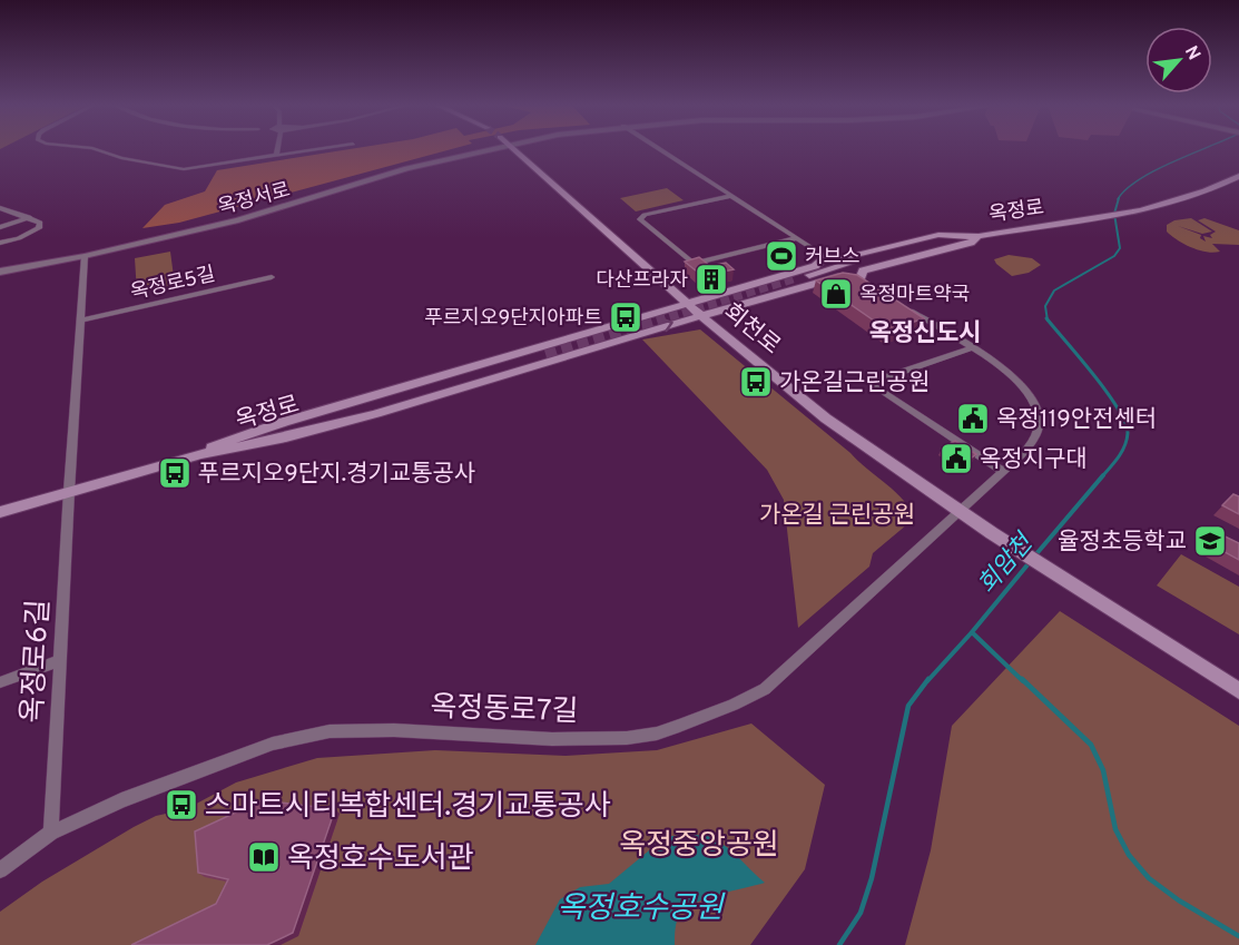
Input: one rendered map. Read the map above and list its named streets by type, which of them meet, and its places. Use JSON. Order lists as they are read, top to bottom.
{
  "streets": {
    "main road": ["옥정로", "회천로"],
    "street": [
      "옥정서로",
      "옥정로5길",
      "옥정로6길",
      "옥정동로7길"
    ]
  },
  "crossings": [
    ["옥정로", "옥정로6길"],
    ["회천로", "옥정동로7길"],
    ["옥정로6길", "옥정동로7길"]
  ],
  "districts": ["옥정신도시"],
  "water": ["회암천", "옥정호수공원"],
  "parks": ["가온길 근린공원", "옥정중앙공원"],
  "places": {
    "sports": ["커브스"],
    "building": ["다산프라자"],
    "shop": ["옥정마트약국"],
    "bus stop": [
      "푸르지오9단지아파트",
      "가온길근린공원",
      "푸르지오9단지.경기교통공사",
      "스마트시티복합센터.경기교통공사"
    ],
    "public building": ["옥정119안전센터", "옥정지구대"],
    "school or university": ["율정초등학교"],
    "library": ["옥정호수도서관"]
  },
  "north": "top right"
}
